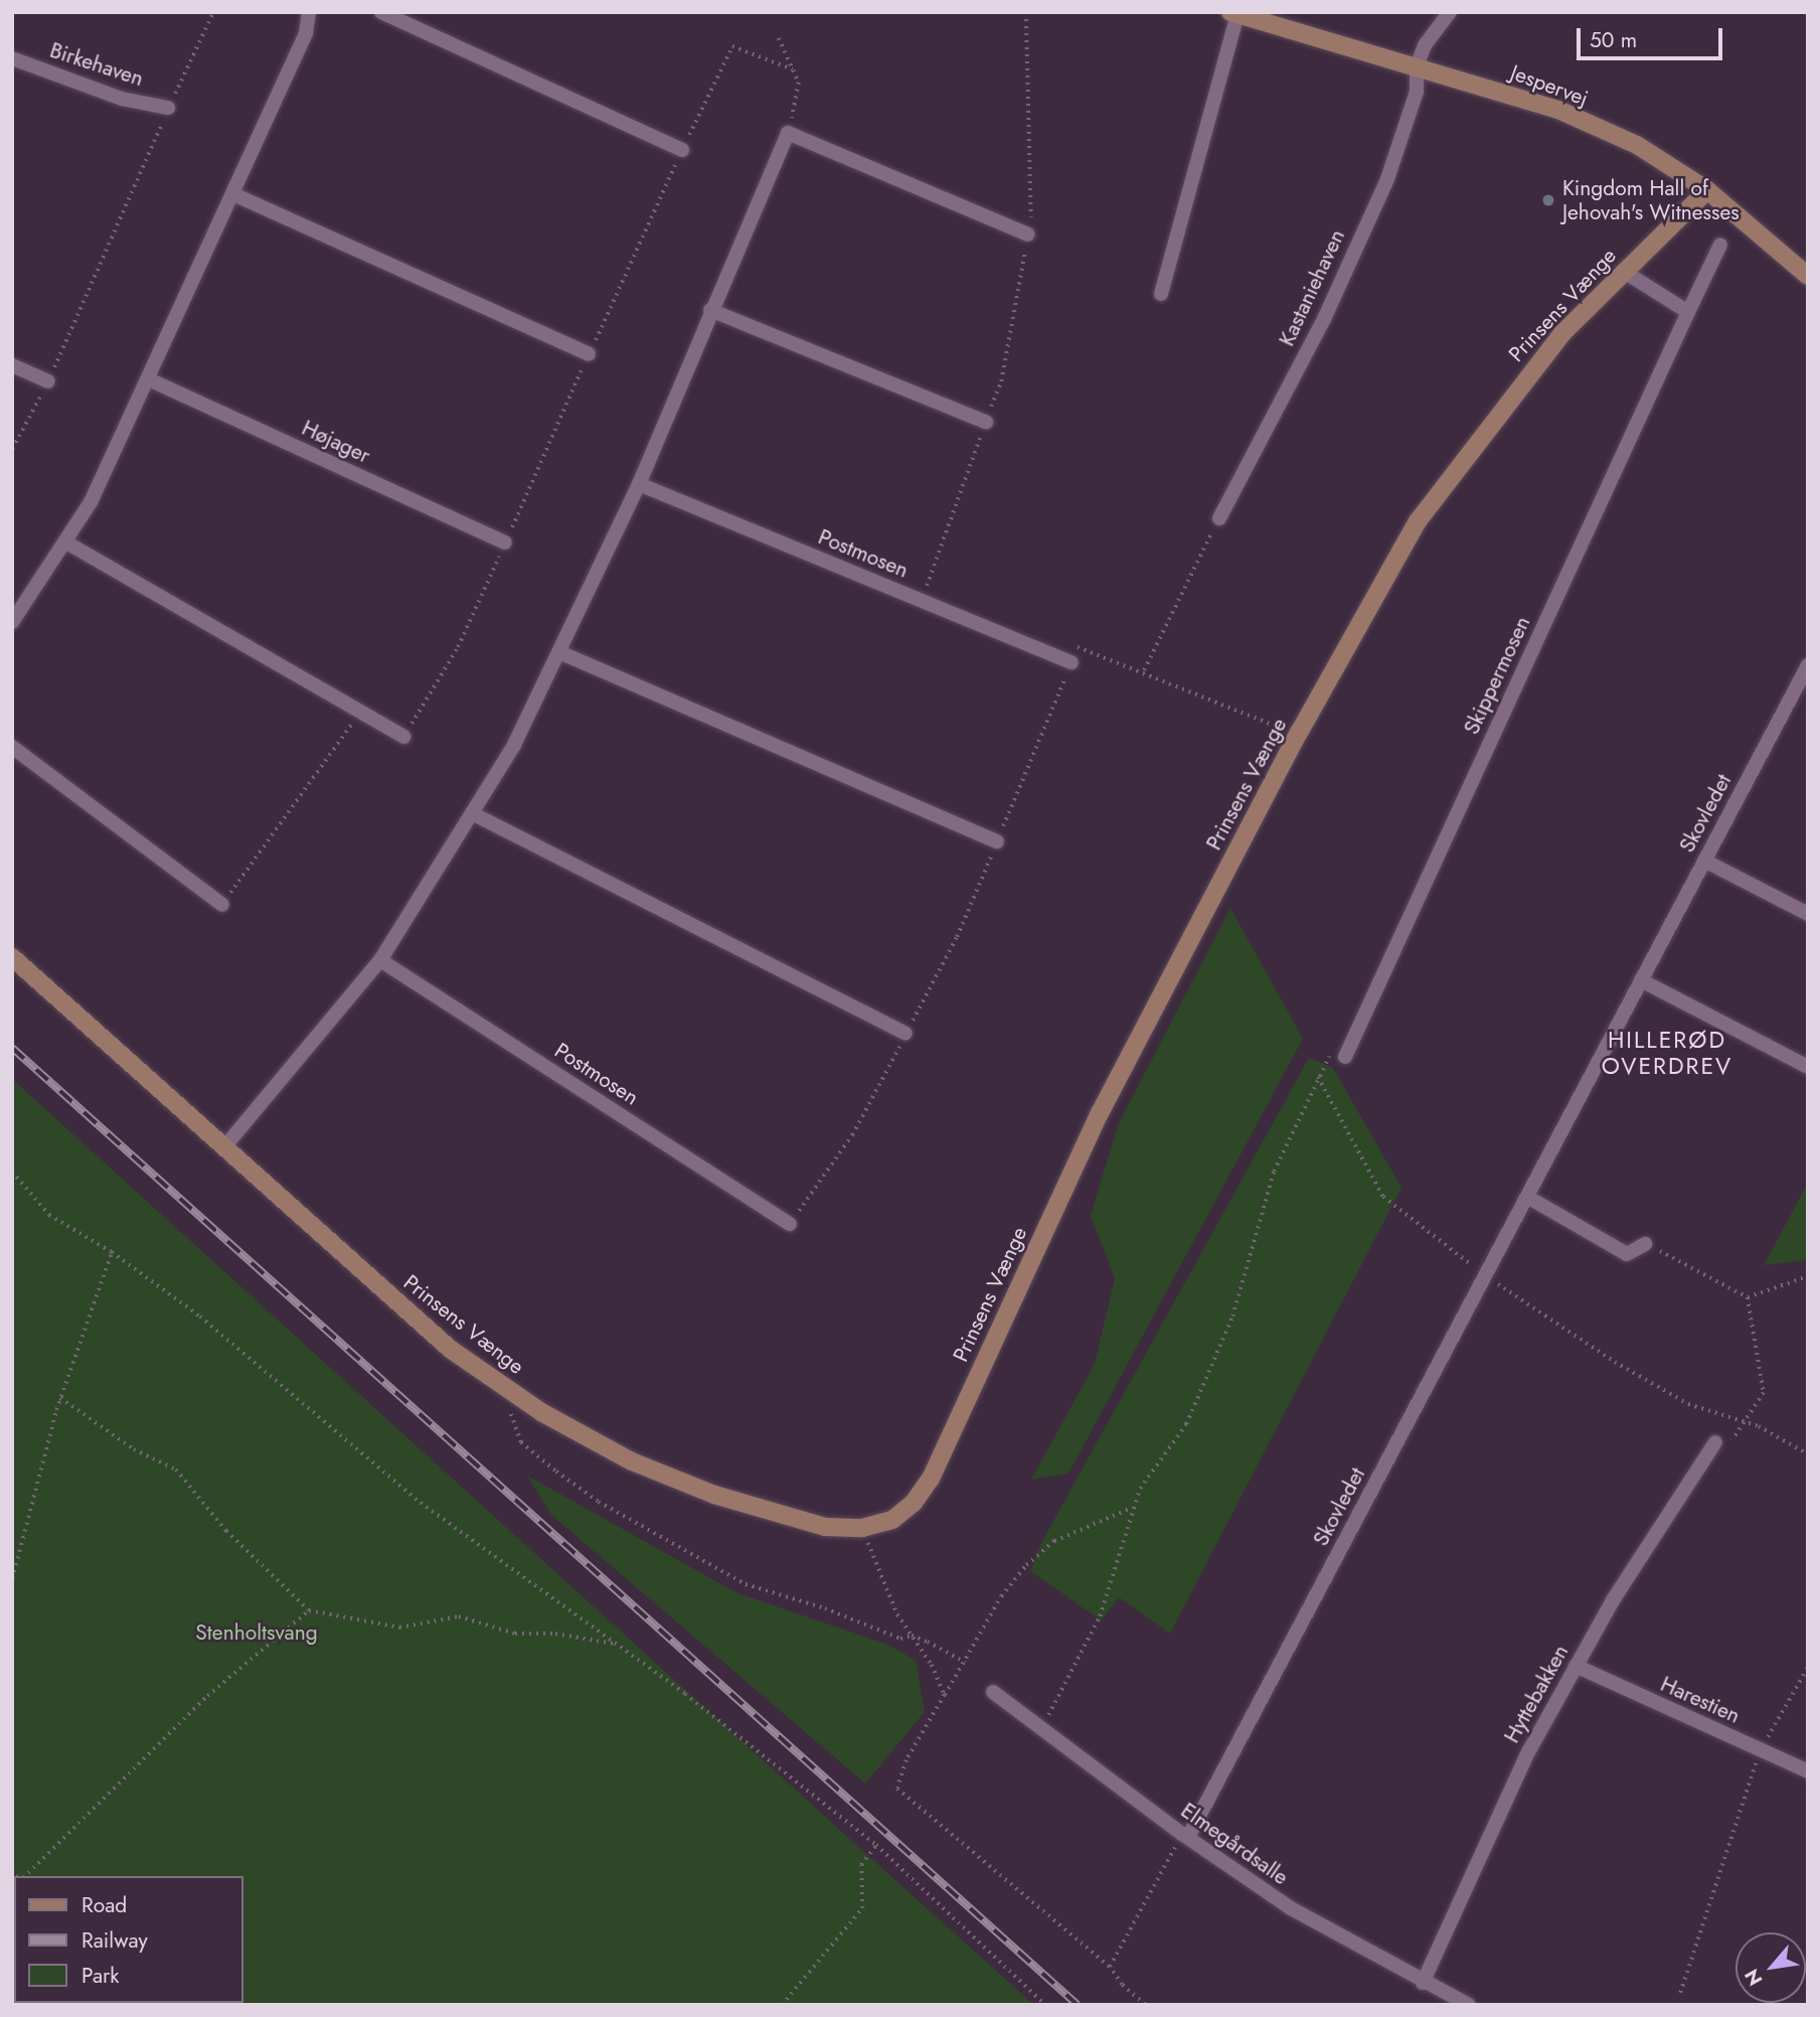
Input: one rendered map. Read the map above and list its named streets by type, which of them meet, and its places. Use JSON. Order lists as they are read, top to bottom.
{
  "streets": {
    "street": [
      "Birkehaven",
      "Jespervej",
      "Kastaniehaven",
      "Prinsens Vænge",
      "Højager",
      "Postmosen",
      "Skippermosen",
      "Skovledet",
      "Hyttebakken",
      "Harestien",
      "Elmegårdsalle"
    ]
  },
  "crossings": [
    ["Jespervej", "Kastaniehaven"],
    ["Jespervej", "Prinsens Vænge"],
    ["Skovledet", "Elmegårdsalle"],
    ["Hyttebakken", "Harestien"],
    ["Hyttebakken", "Elmegårdsalle"]
  ],
  "districts": ["HILLERØD OVERDREV"],
  "parks": ["Stenholtsvang"],
  "places": ["Kingdom Hall of Jehovah's Witnesses"],
  "legend": ["Road", "Railway", "Park"],
  "scale_bar": "50 m",
  "north": "bottom left"
}
